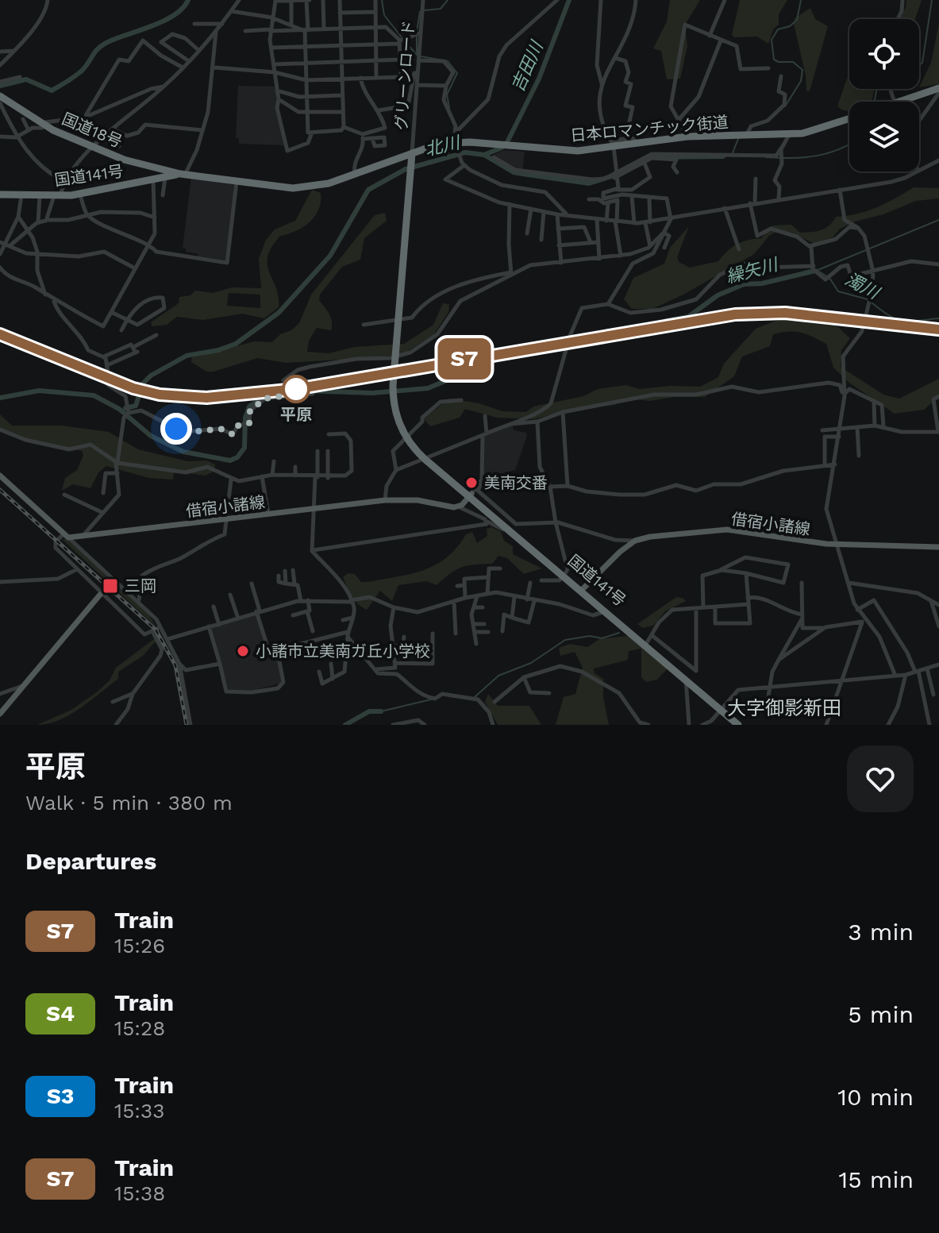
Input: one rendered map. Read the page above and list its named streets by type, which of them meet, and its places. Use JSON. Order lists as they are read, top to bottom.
{
  "streets": {
    "highway": ["日本ロマンチック街道", "国道18号", "国道141号"],
    "main road": ["借宿小諸線"],
    "street": ["グリーンロード"]
  },
  "crossings": [
    ["グリーンロード", "日本ロマンチック街道"],
    ["グリーンロード", "国道141号"],
    ["日本ロマンチック街道", "国道18号"],
    ["日本ロマンチック街道", "国道141号"],
    ["国道18号", "国道141号"]
  ],
  "districts": ["大字御影新田"],
  "water": [
    "吉田川",
    "北川",
    "繰矢川",
    "濁川"
  ],
  "places": {
    "other": ["平原", "美南交番", "小諸市立美南ガ丘小学校"],
    "transit": ["三岡"]
  },
  "page": {
    "on_map": "S7",
    "heading": [
      ["平原", "Walk · 5 min · 380 m"],
      "Departures"
    ],
    "list": [
      {
        "mark": "S7",
        "name": "Train",
        "note": "15:26",
        "value": "3 min"
      },
      {
        "mark": "S4",
        "name": "Train",
        "note": "15:28",
        "value": "5 min"
      },
      {
        "mark": "S3",
        "name": "Train",
        "note": "15:33",
        "value": "10 min"
      },
      {
        "mark": "S7",
        "name": "Train",
        "note": "15:38",
        "value": "15 min"
      }
    ]
  }
}
